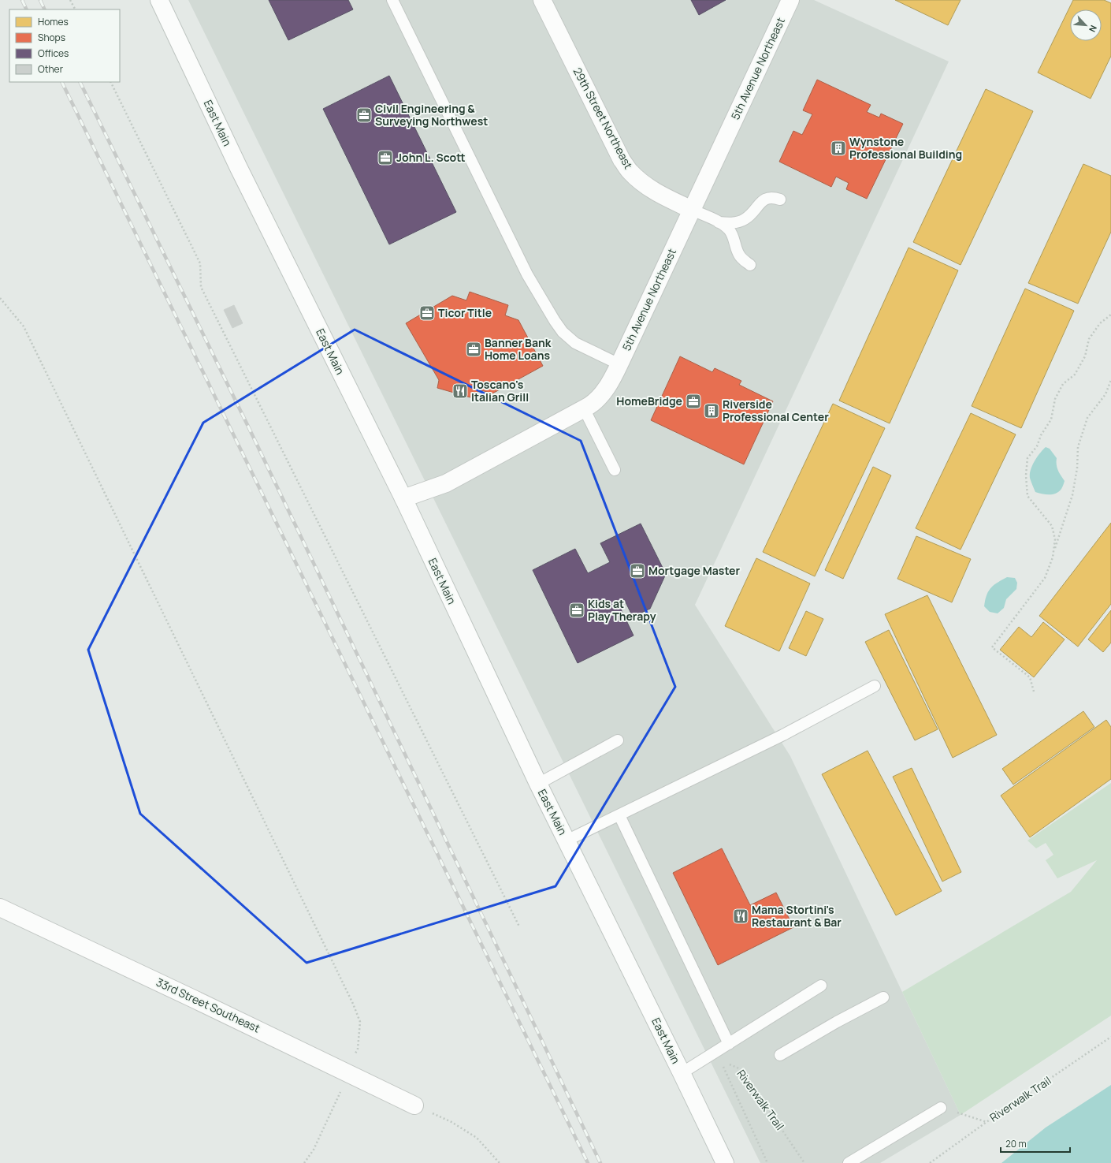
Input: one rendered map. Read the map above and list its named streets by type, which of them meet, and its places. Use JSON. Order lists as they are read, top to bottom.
{
  "streets": {
    "street": [
      "5th Avenue Northeast",
      "29th Street Northeast",
      "East Main",
      "33rd Street Southeast"
    ],
    "path": ["Riverwalk Trail"]
  },
  "crossings": [
    ["5th Avenue Northeast", "29th Street Northeast"],
    ["5th Avenue Northeast", "East Main"]
  ],
  "places": {
    "office": [
      "Civil Engineering & Surveying Northwest",
      "John L. Scott",
      "Ticor Title",
      "Banner Bank Home Loans",
      "HomeBridge",
      "Mortgage Master",
      "Kids at Play Therapy"
    ],
    "building": ["Wynstone Professional Building", "Riverside Professional Center"],
    "restaurant": ["Toscano's Italian Grill", "Mama Stortini's Restaurant & Bar"]
  },
  "legend": [
    "Homes",
    "Shops",
    "Offices",
    "Other"
  ],
  "scale_bar": "20 m",
  "north": "bottom right"
}
